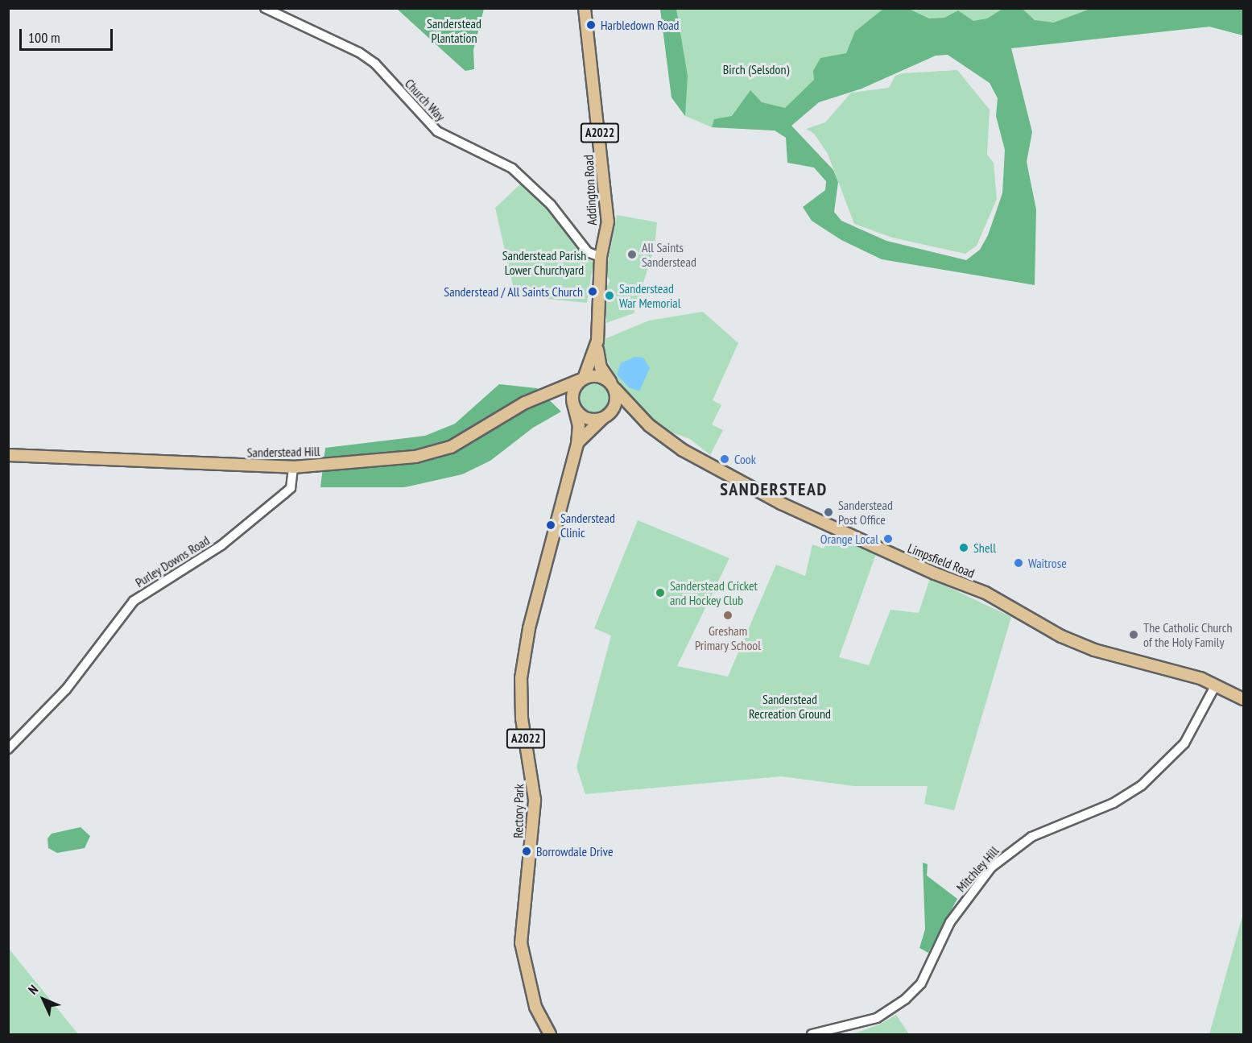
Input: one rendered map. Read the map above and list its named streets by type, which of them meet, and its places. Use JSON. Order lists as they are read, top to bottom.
{
  "streets": {
    "main road": [
      "A2022",
      "Addington Road",
      "Sanderstead Hill",
      "Limpsfield Road",
      "Rectory Park"
    ],
    "street": ["Church Way", "Purley Downs Road", "Mitchley Hill"]
  },
  "crossings": [
    ["Church Way", "Addington Road"],
    ["A2022", "Addington Road"],
    ["A2022", "Sanderstead Hill"],
    ["A2022", "Limpsfield Road"],
    ["A2022", "Rectory Park"],
    ["Sanderstead Hill", "Limpsfield Road"],
    ["Sanderstead Hill", "Purley Downs Road"],
    ["Sanderstead Hill", "Rectory Park"],
    ["Limpsfield Road", "Rectory Park"],
    ["Limpsfield Road", "Mitchley Hill"]
  ],
  "districts": ["SANDERSTEAD"],
  "parks": [
    "Sanderstead Plantation",
    "Birch (Selsdon)",
    "Sanderstead Parish Lower Churchyard",
    "Sanderstead Recreation Ground"
  ],
  "places": [
    "Harbledown Road",
    "All Saints Sanderstead",
    "Sanderstead / All Saints Church",
    "Sanderstead War Memorial",
    "Cook",
    "Sanderstead Post Office",
    "Sanderstead Clinic",
    "Orange Local",
    "Shell",
    "Waitrose",
    "Sanderstead Cricket and Hockey Club",
    "Gresham Primary School",
    "The Catholic Church of the Holy Family",
    "Borrowdale Drive"
  ],
  "scale_bar": "100 m",
  "north": "top left"
}
